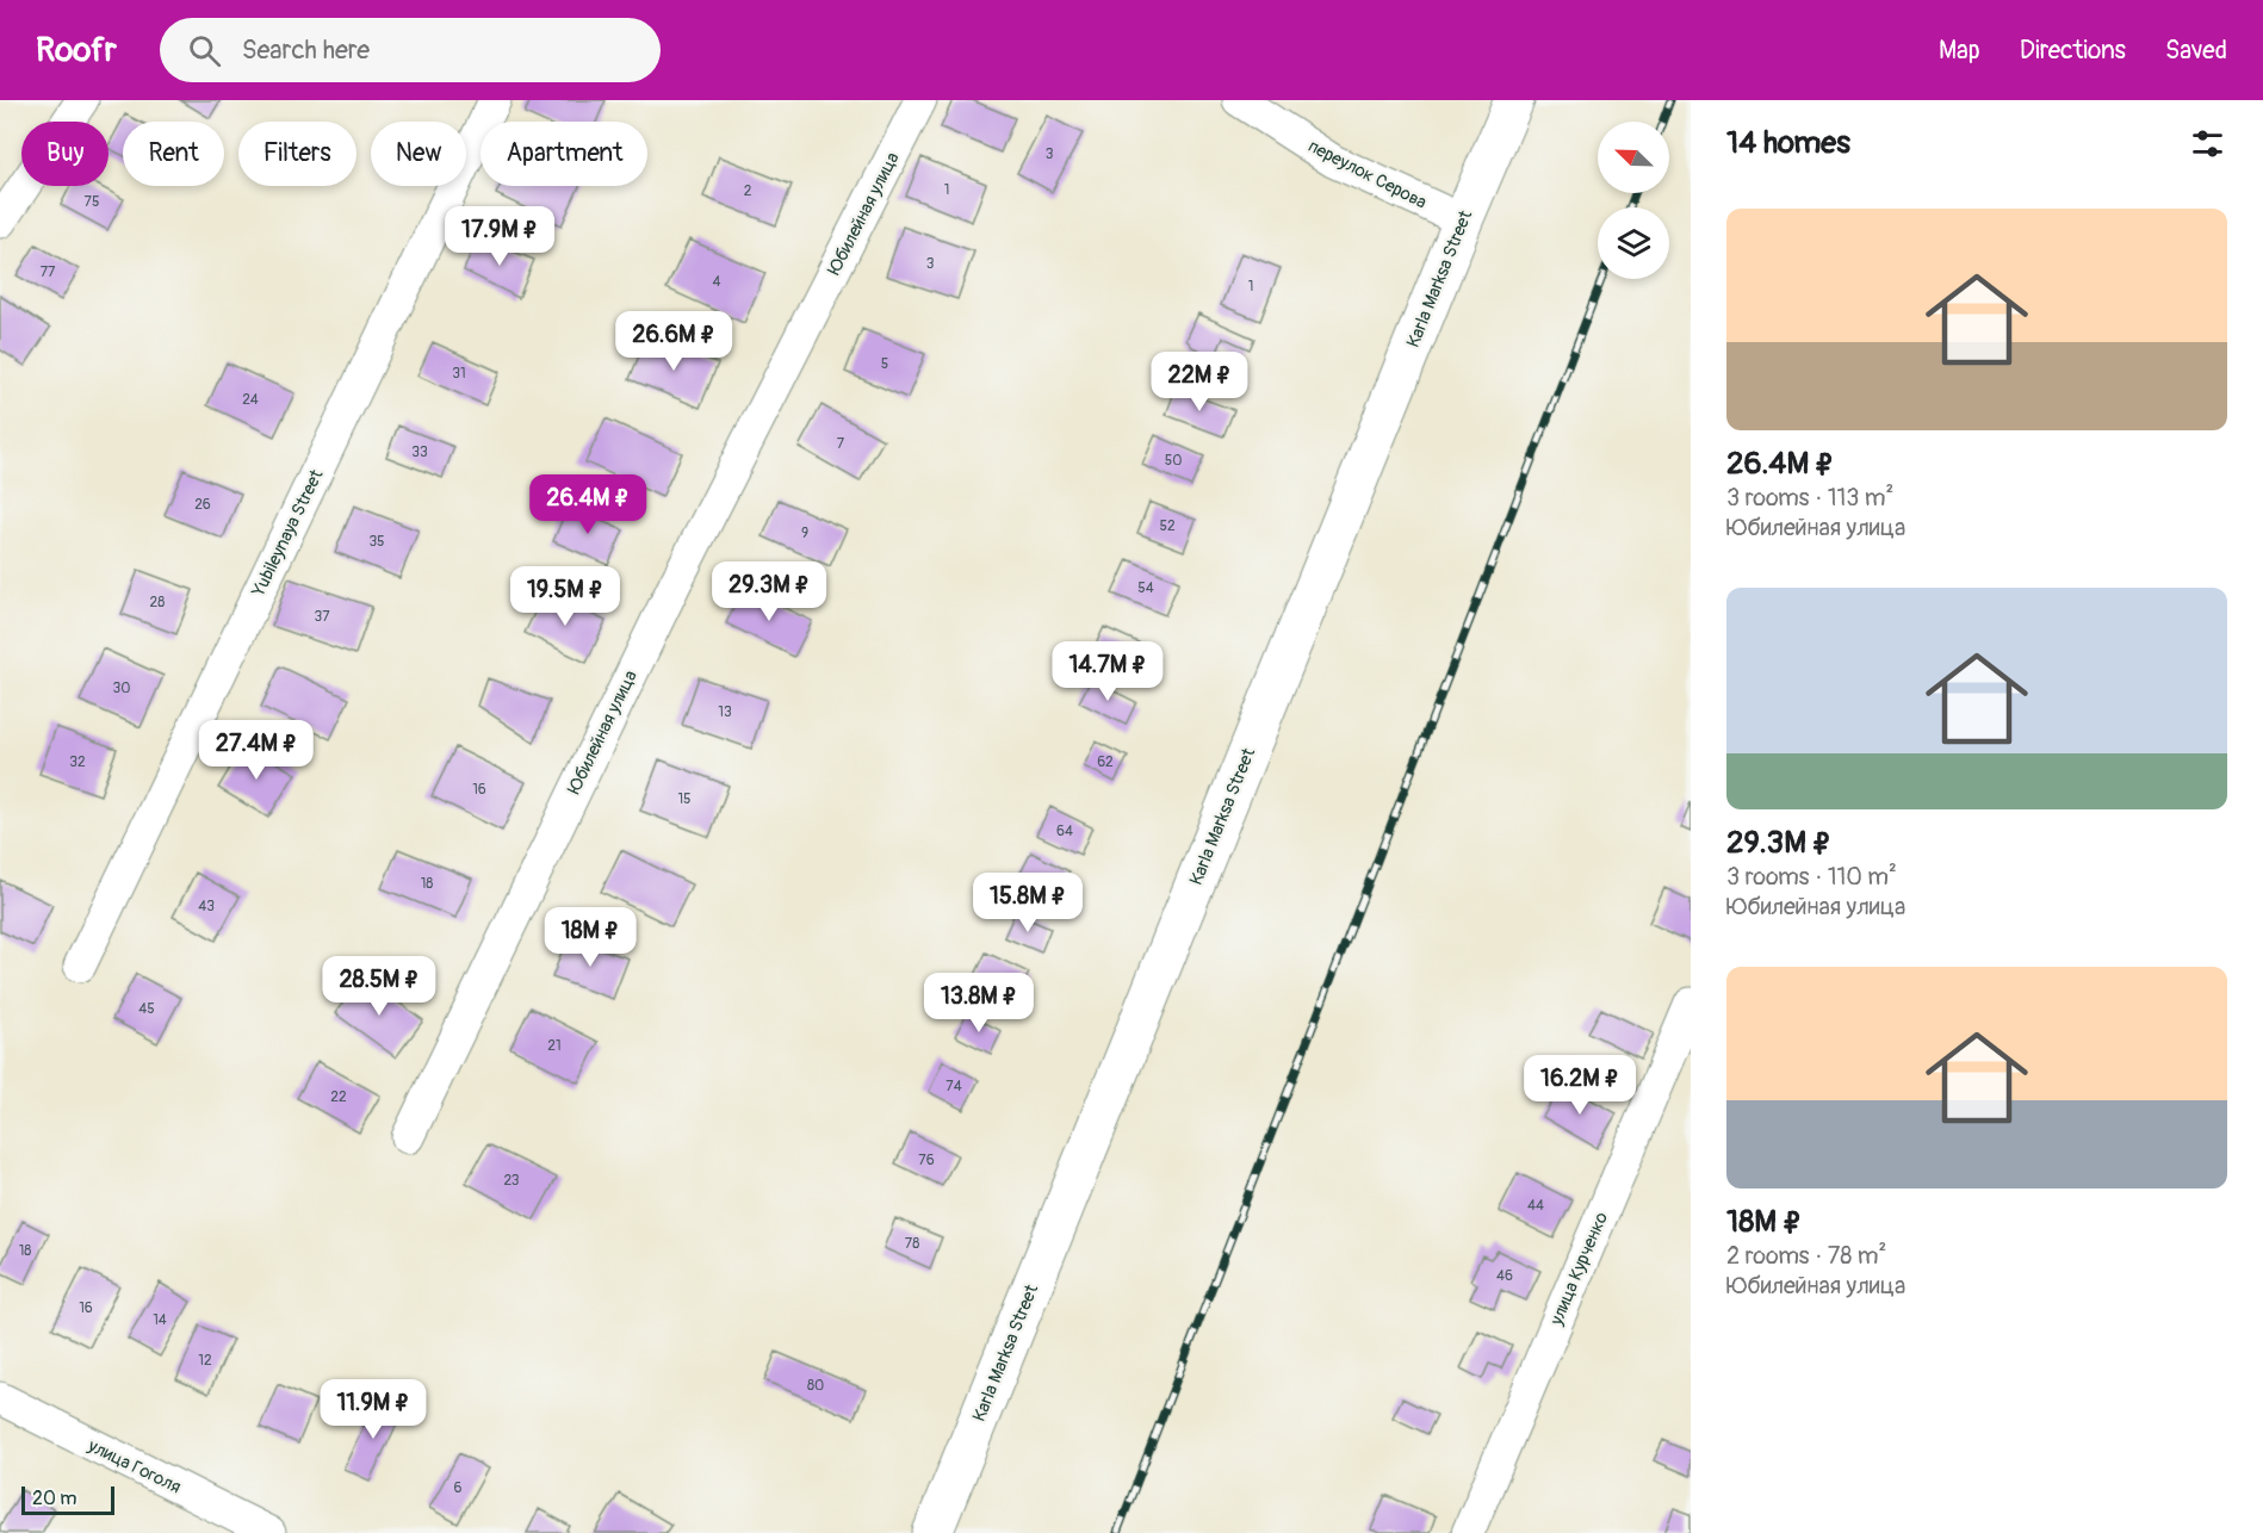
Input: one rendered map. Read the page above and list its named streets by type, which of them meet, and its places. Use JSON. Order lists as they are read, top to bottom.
{
  "streets": {
    "street": [
      "переулок Серова",
      "Юбилейная улица",
      "Karla Marksa Street",
      "Yubileynaya Street",
      "улица Курченко",
      "улица Гоголя"
    ]
  },
  "crossings": [
    ["переулок Серова", "Karla Marksa Street"]
  ],
  "house_numbers": [
    "3",
    "1",
    "2",
    "75",
    "3",
    "77",
    "4",
    "1",
    "5",
    "31",
    "24",
    "7",
    "33",
    "50",
    "26",
    "52",
    "9",
    "35",
    "54",
    "28",
    "37",
    "30",
    "13",
    "32",
    "62",
    "16",
    "15",
    "64",
    "18",
    "43",
    "45",
    "21",
    "74",
    "22",
    "76",
    "23",
    "44",
    "78",
    "18",
    "46",
    "16",
    "14",
    "12",
    "80",
    "6"
  ],
  "scale_bar": "20 m",
  "north": "top left",
  "page": {
    "header": "Roofr",
    "search": "Search here",
    "nav": ["Map", "Directions", "Saved"],
    "heading": "14 homes",
    "chip": [
      "Buy",
      "Rent",
      "Filters",
      "New",
      "Apartment"
    ],
    "list": [
      {
        "name": "26.4M ₽",
        "note": "3 rooms · 113 m² · Юбилейная улица"
      },
      {
        "name": "29.3M ₽",
        "note": "3 rooms · 110 m² · Юбилейная улица"
      },
      {
        "name": "18M ₽",
        "note": "2 rooms · 78 m² · Юбилейная улица"
      }
    ],
    "price": [
      "17.9M ₽",
      "26.6M ₽",
      "22M ₽",
      "26.4M ₽",
      "29.3M ₽",
      "19.5M ₽",
      "14.7M ₽",
      "27.4M ₽",
      "15.8M ₽",
      "18M ₽",
      "28.5M ₽",
      "13.8M ₽",
      "16.2M ₽",
      "11.9M ₽"
    ],
    "scale": "20 m"
  }
}
